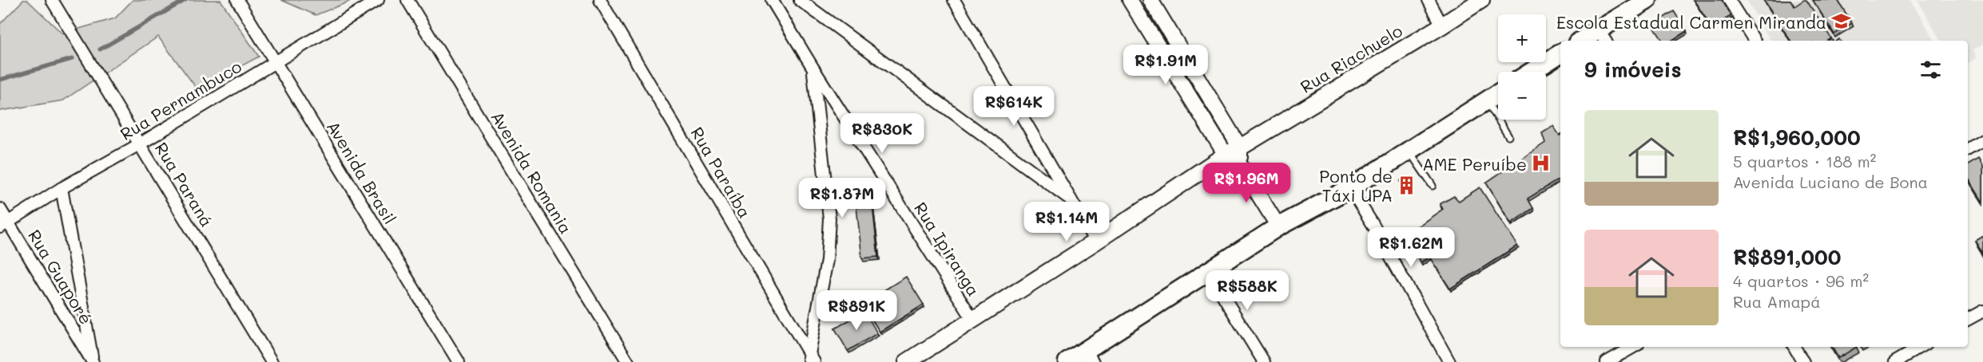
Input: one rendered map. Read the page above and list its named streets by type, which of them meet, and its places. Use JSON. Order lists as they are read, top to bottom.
{
  "streets": {
    "main road": ["Rua Riachuelo"],
    "street": [
      "Rua Pernambuco",
      "Avenida Brasil",
      "Avenida Romania",
      "Rua Paraíba",
      "Rua Paraná",
      "Rua Ipiranga",
      "Rua Guaporé"
    ]
  },
  "crossings": [
    ["Rua Riachuelo", "Rua Ipiranga"],
    ["Rua Pernambuco", "Avenida Brasil"],
    ["Rua Pernambuco", "Rua Paraná"],
    ["Rua Pernambuco", "Rua Guaporé"]
  ],
  "places": {
    "school or university": ["Escola Estadual Carmen Miranda"],
    "hospital": ["AME Peruíbe"],
    "building": ["Ponto de Táxi UPA"]
  },
  "page": {
    "map_buttons": ["+", "−"],
    "heading": "9 imóveis",
    "price": [
      "R$1.91M",
      "R$614K",
      "R$830K",
      "R$1.96M",
      "R$1.87M",
      "R$1.14M",
      "R$1.62M",
      "R$588K",
      "R$891K"
    ],
    "list": [
      {
        "name": "R$1,960,000",
        "note": "5 quartos · 188 m² · Avenida Luciano de Bona"
      },
      {
        "name": "R$891,000",
        "note": "4 quartos · 96 m² · Rua Amapá"
      }
    ]
  }
}
